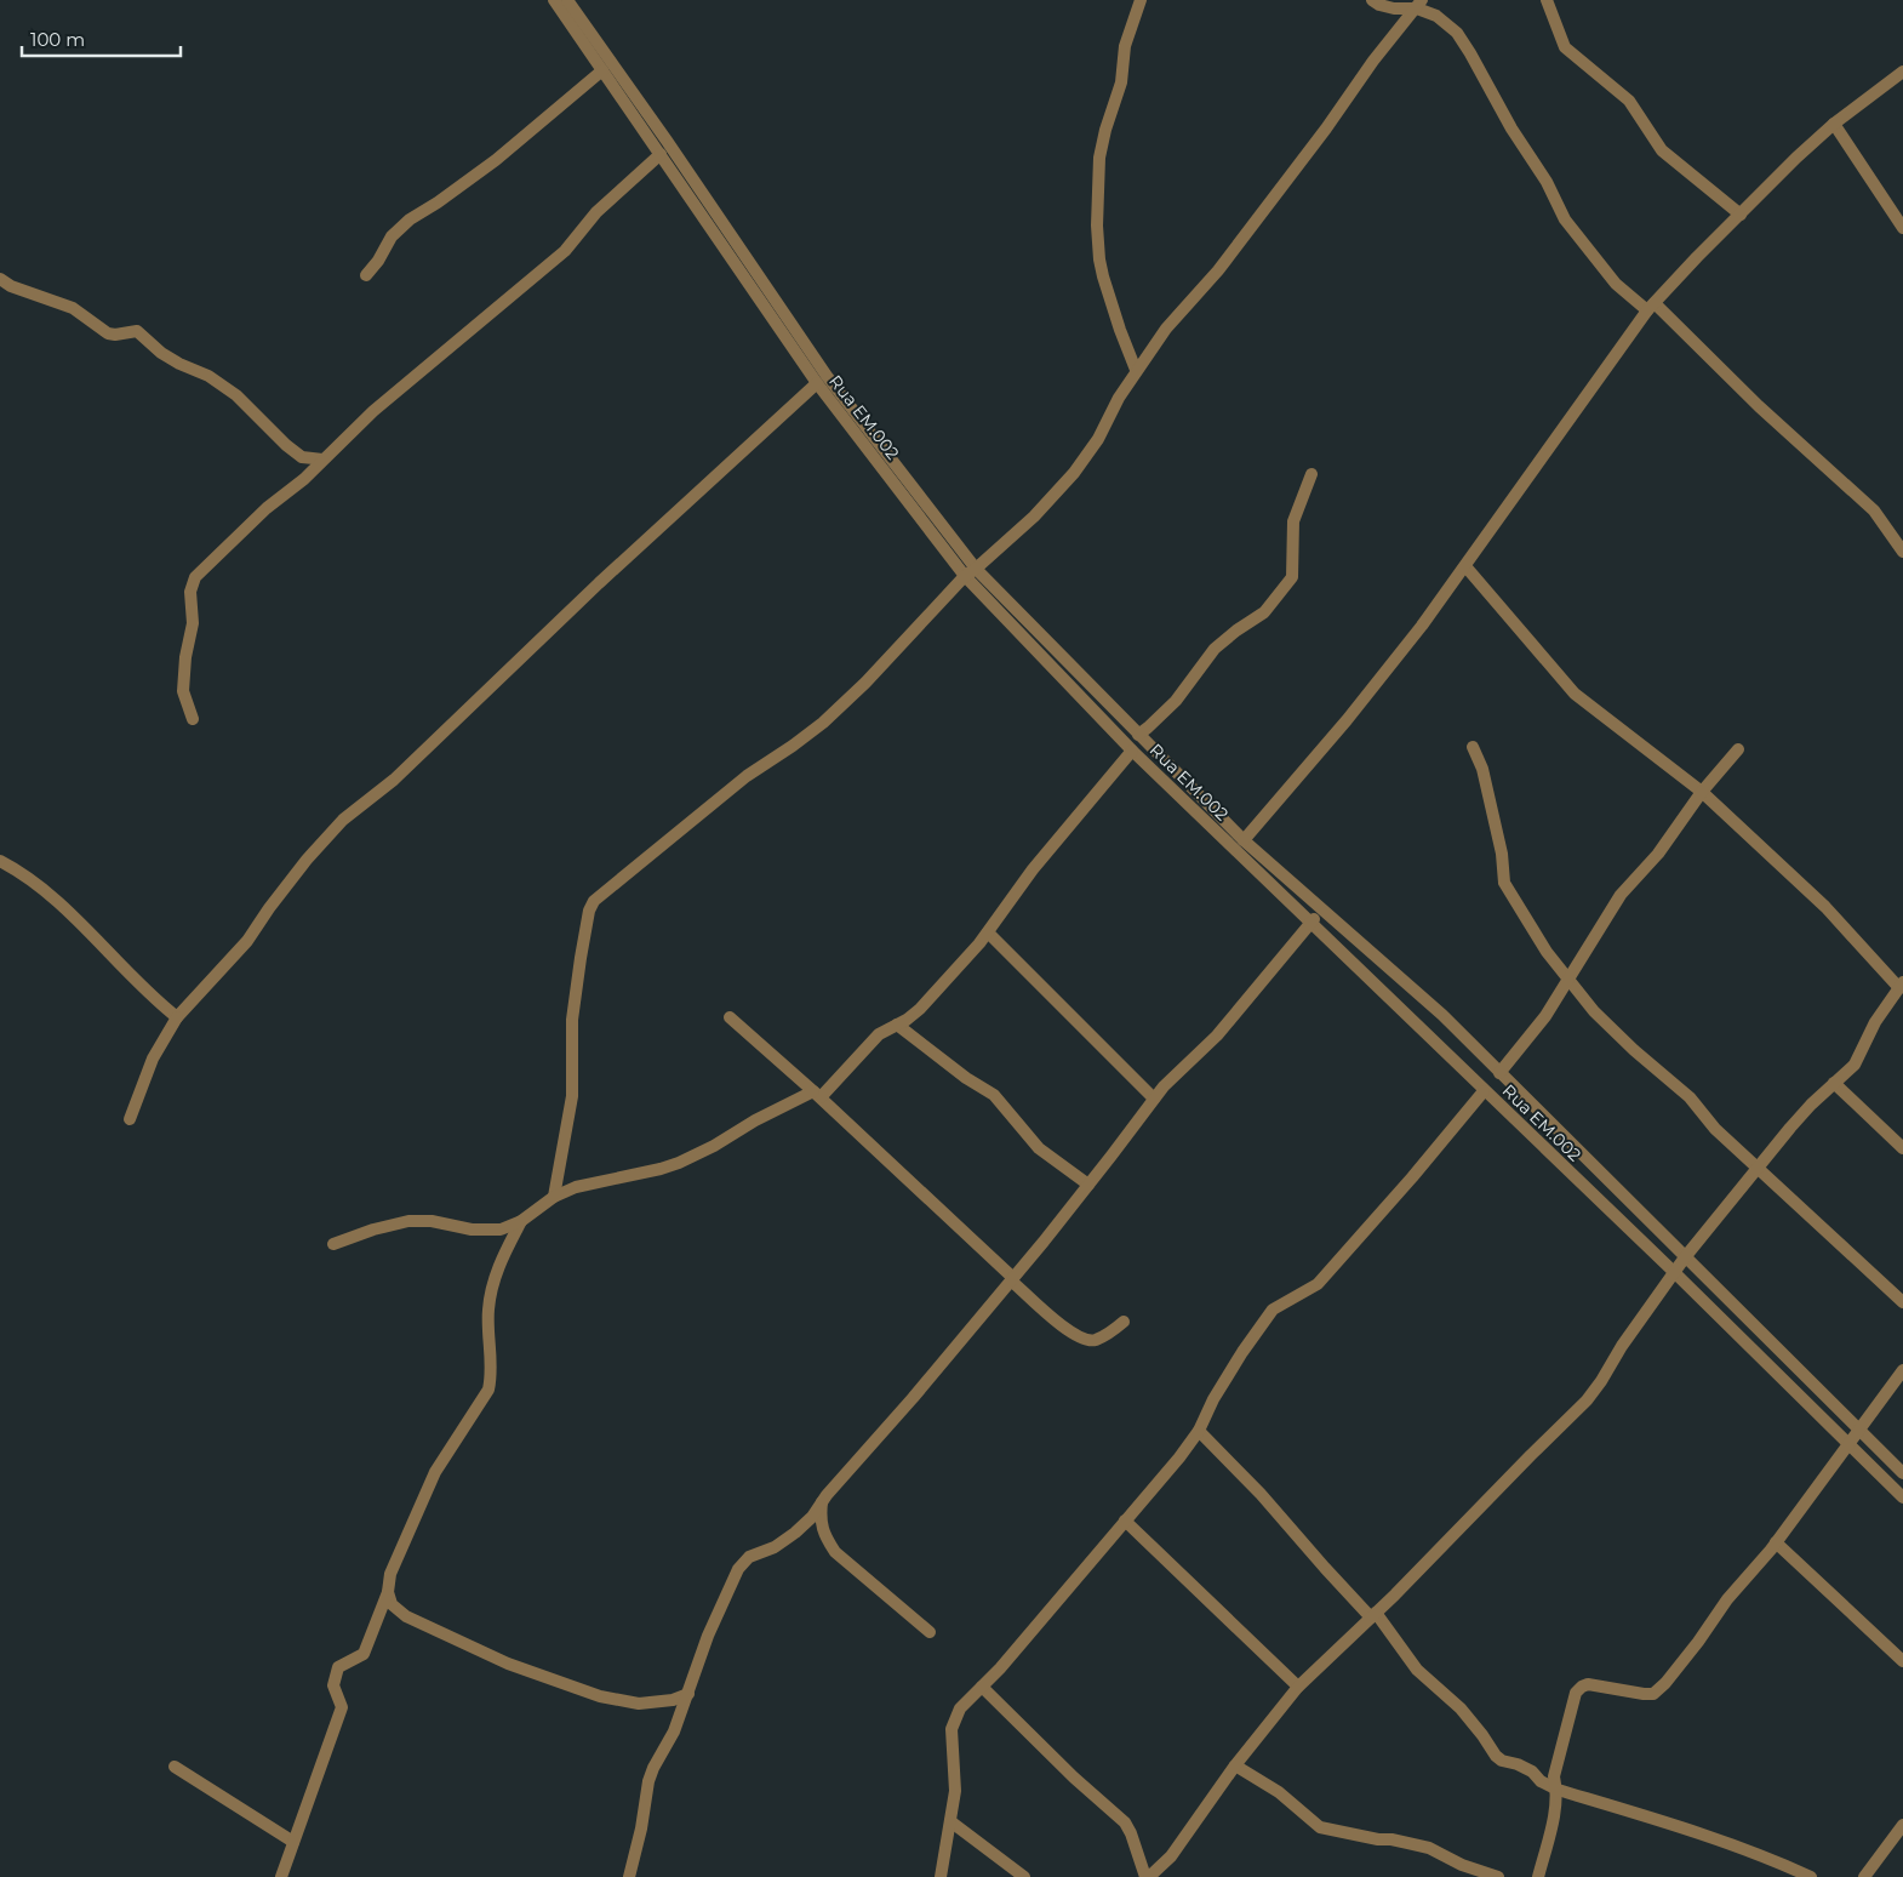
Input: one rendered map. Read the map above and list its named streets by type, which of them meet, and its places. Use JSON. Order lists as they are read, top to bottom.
{
  "streets": {
    "street": ["Rua EM.002"]
  },
  "scale_bar": "100 m"
}
